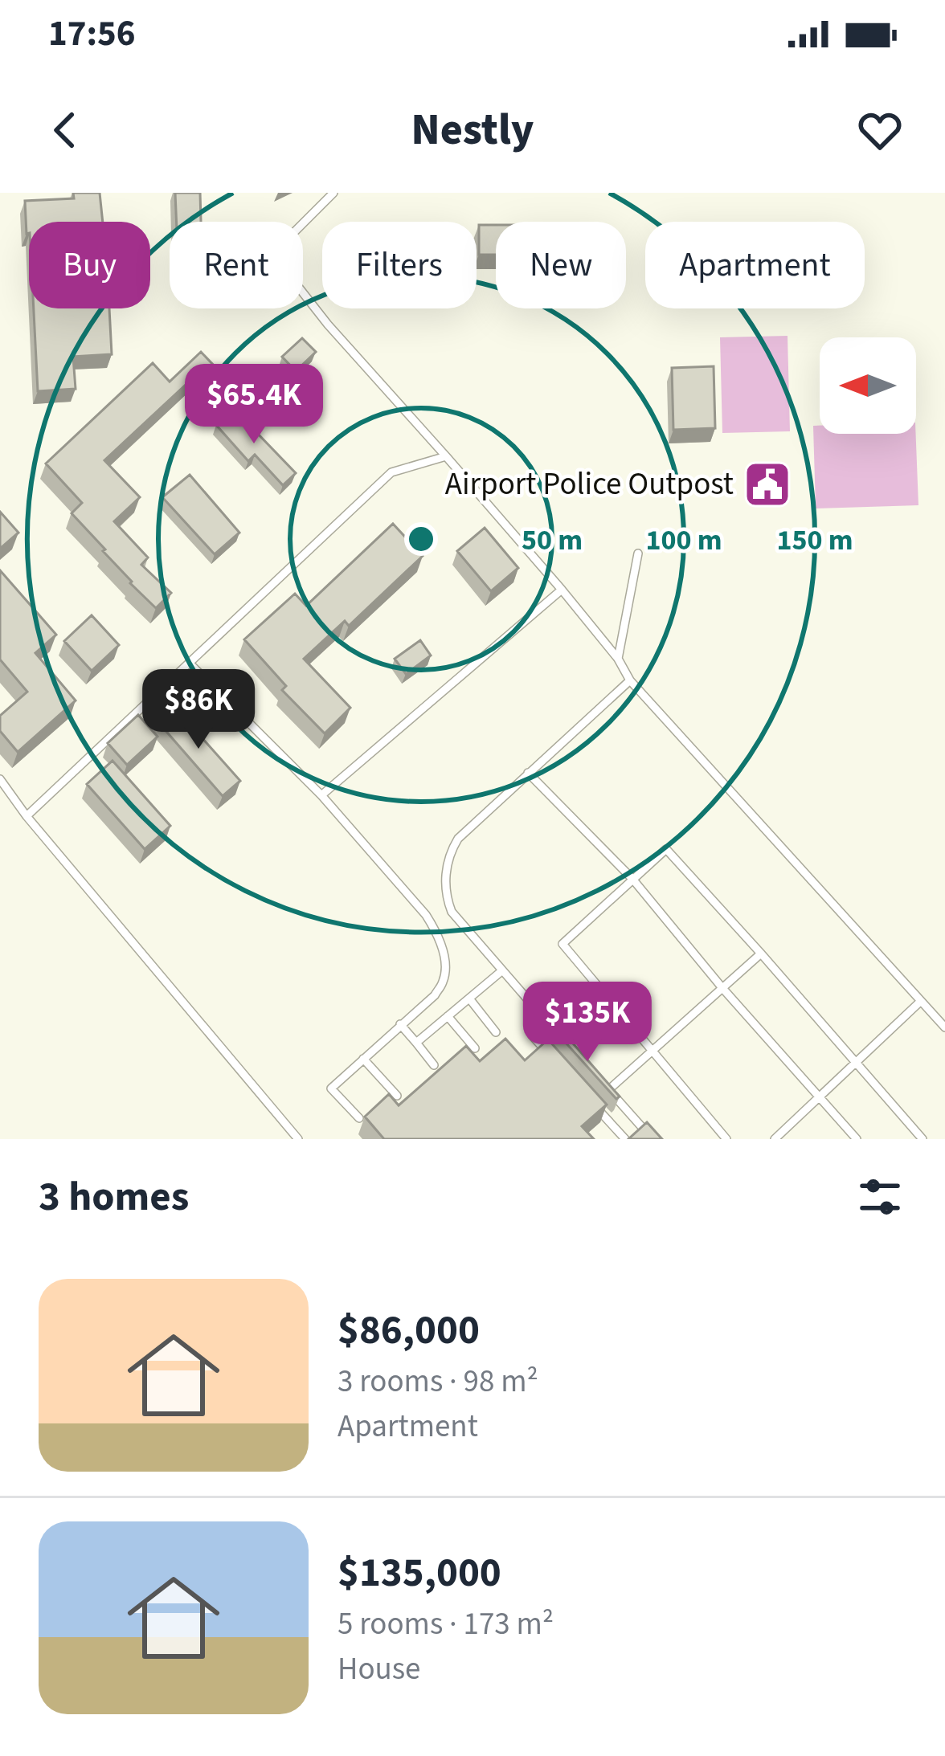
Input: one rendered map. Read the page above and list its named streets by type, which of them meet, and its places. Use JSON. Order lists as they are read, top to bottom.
{
  "places": {
    "public building": ["Airport Police Outpost"]
  },
  "north": "left",
  "page": {
    "status": "17:56",
    "header": "Nestly",
    "chip": [
      "Buy",
      "Rent",
      "Filters",
      "New",
      "Apartment"
    ],
    "price": ["$65.4K", "$86K", "$135K"],
    "heading": "3 homes",
    "list": [
      {
        "name": "$86,000",
        "note": "3 rooms · 98 m² · Apartment"
      },
      {
        "name": "$135,000",
        "note": "5 rooms · 173 m² · House"
      }
    ]
  },
  "rings": ["50 m", "100 m", "150 m"]
}
